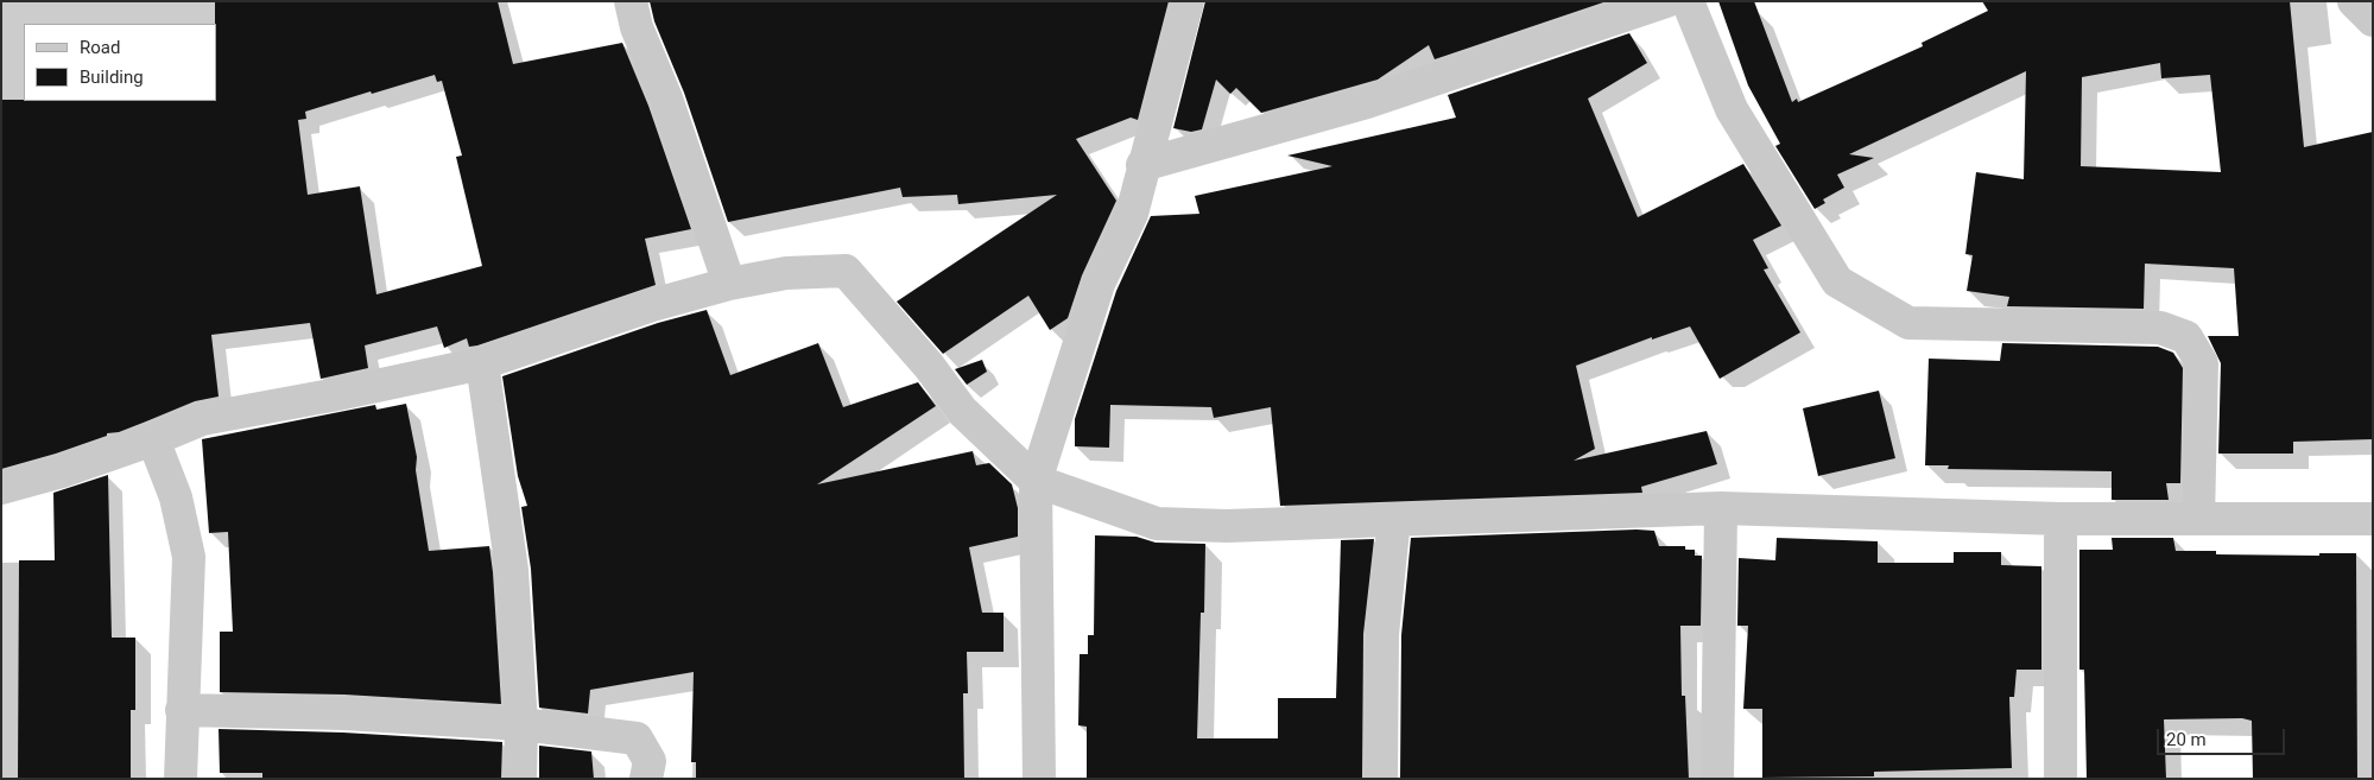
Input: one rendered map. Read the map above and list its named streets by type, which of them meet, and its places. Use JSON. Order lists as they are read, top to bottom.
{
  "legend": ["Road", "Building"],
  "scale_bar": "20 m"
}
